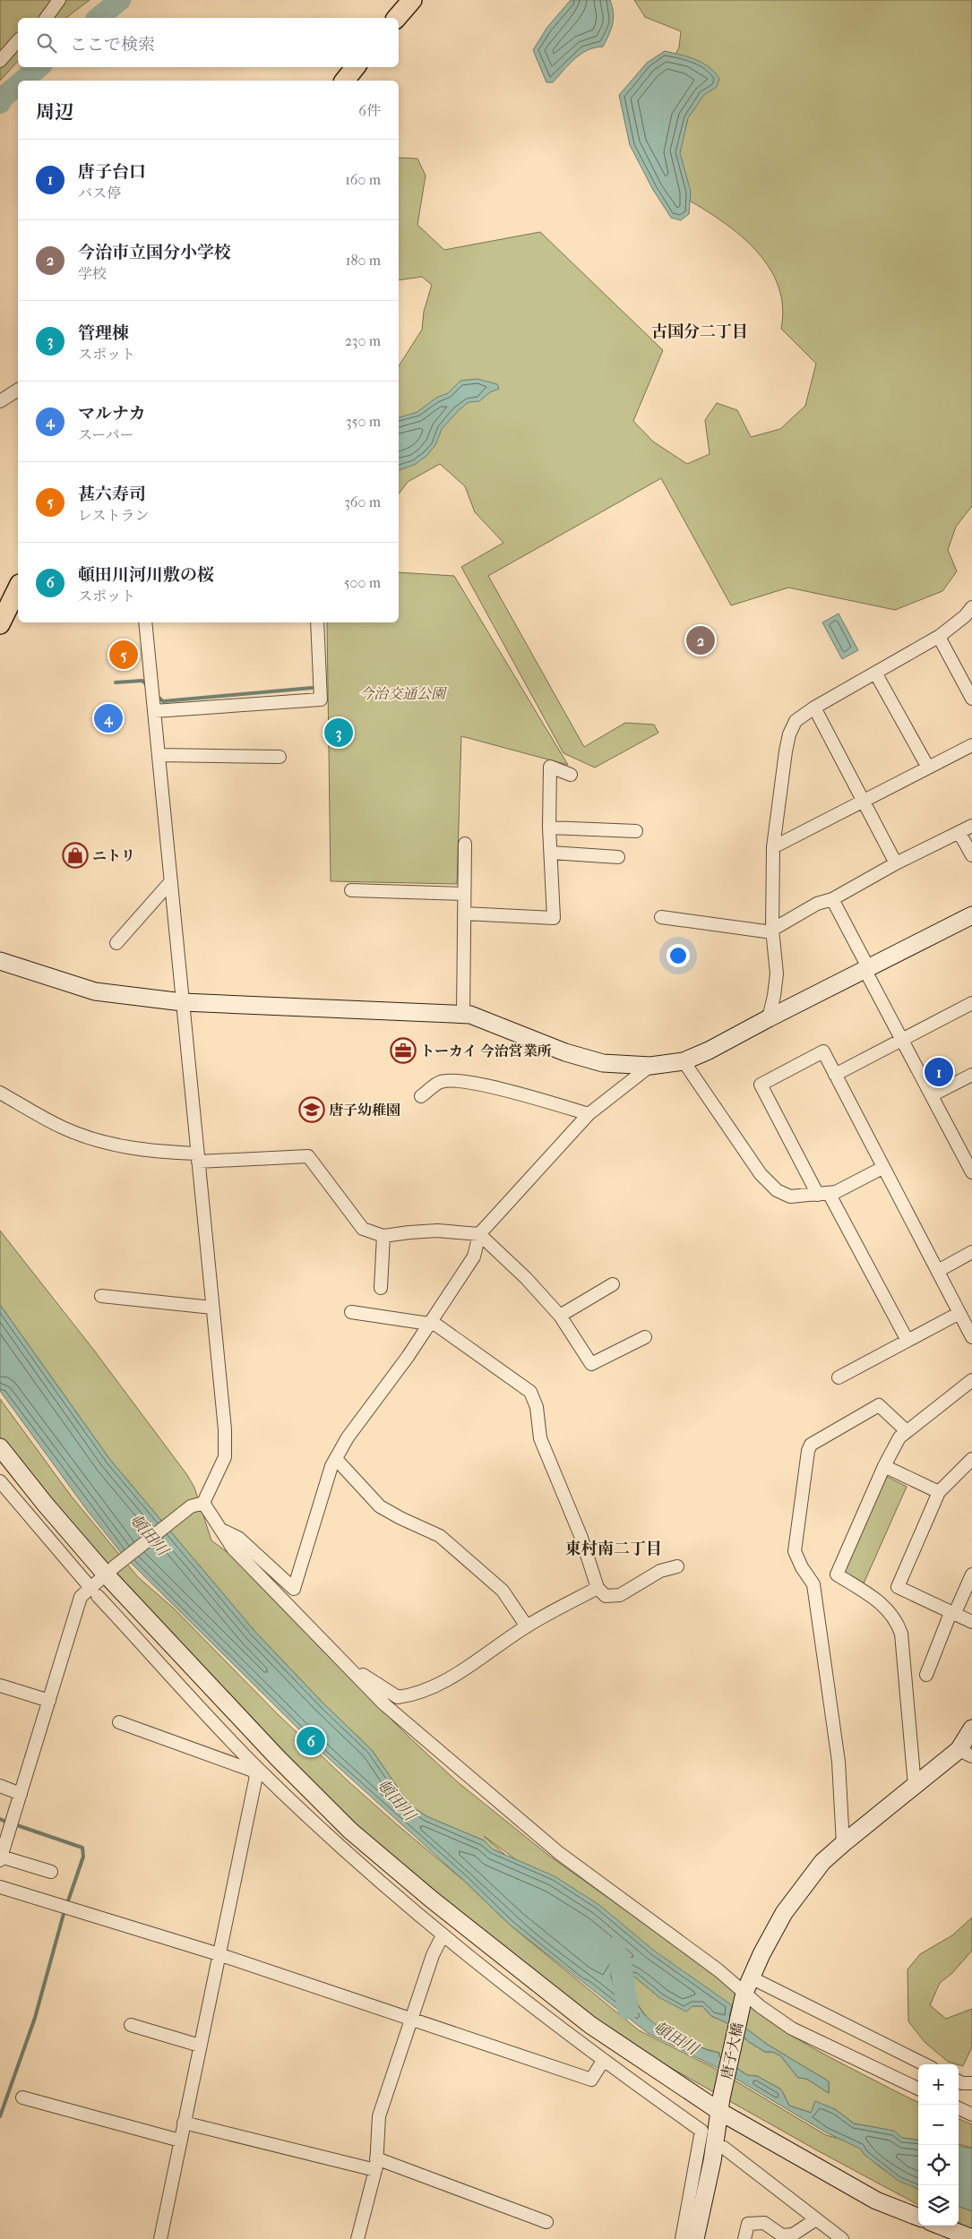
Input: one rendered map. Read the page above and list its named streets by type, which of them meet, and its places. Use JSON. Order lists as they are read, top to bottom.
{
  "streets": {
    "street": ["唐子大橋"]
  },
  "districts": ["古国分二丁目", "東村南二丁目"],
  "water": ["頓田川"],
  "parks": ["今治交通公園"],
  "places": {
    "shop": ["ニトリ"],
    "office": ["トーカイ 今治営業所"],
    "school or university": ["唐子幼稚園"]
  },
  "page": {
    "search": "ここで検索",
    "heading": ["周辺", "6件"],
    "list": [
      {
        "mark": "1",
        "name": "唐子台口",
        "note": "バス停",
        "value": "160 m"
      },
      {
        "mark": "2",
        "name": "今治市立国分小学校",
        "note": "学校",
        "value": "180 m"
      },
      {
        "mark": "3",
        "name": "管理棟",
        "note": "スポット",
        "value": "230 m"
      },
      {
        "mark": "4",
        "name": "マルナカ",
        "note": "スーパー",
        "value": "350 m"
      },
      {
        "mark": "5",
        "name": "甚六寿司",
        "note": "レストラン",
        "value": "360 m"
      },
      {
        "mark": "6",
        "name": "頓田川河川敷の桜",
        "note": "スポット",
        "value": "500 m"
      }
    ],
    "pins": [
      "2",
      "5",
      "4",
      "3",
      "1",
      "6"
    ],
    "map_buttons": ["+", "−"]
  }
}
